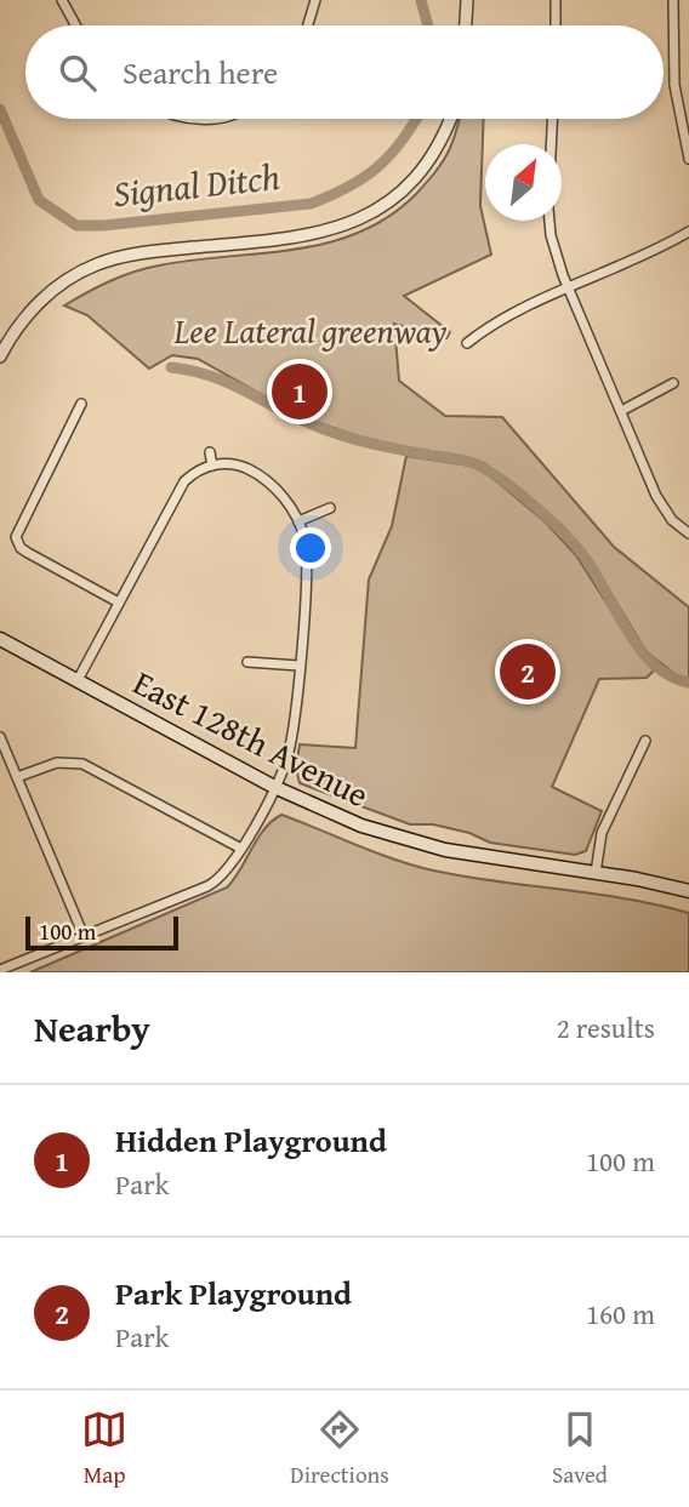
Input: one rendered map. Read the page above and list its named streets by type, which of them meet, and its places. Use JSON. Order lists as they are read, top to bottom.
{
  "streets": {
    "main road": ["East 128th Avenue"]
  },
  "water": ["Signal Ditch"],
  "parks": ["Lee Lateral greenway"],
  "scale_bar": "100 m",
  "north": "top right",
  "page": {
    "search": "Search here",
    "pins": ["1", "2"],
    "scale": "100 m",
    "heading": ["Nearby", "2 results"],
    "list": [
      {
        "mark": "1",
        "name": "Hidden Playground",
        "note": "Park",
        "value": "100 m"
      },
      {
        "mark": "2",
        "name": "Park Playground",
        "note": "Park",
        "value": "160 m"
      }
    ],
    "nav": ["Map", "Directions", "Saved"]
  }
}
